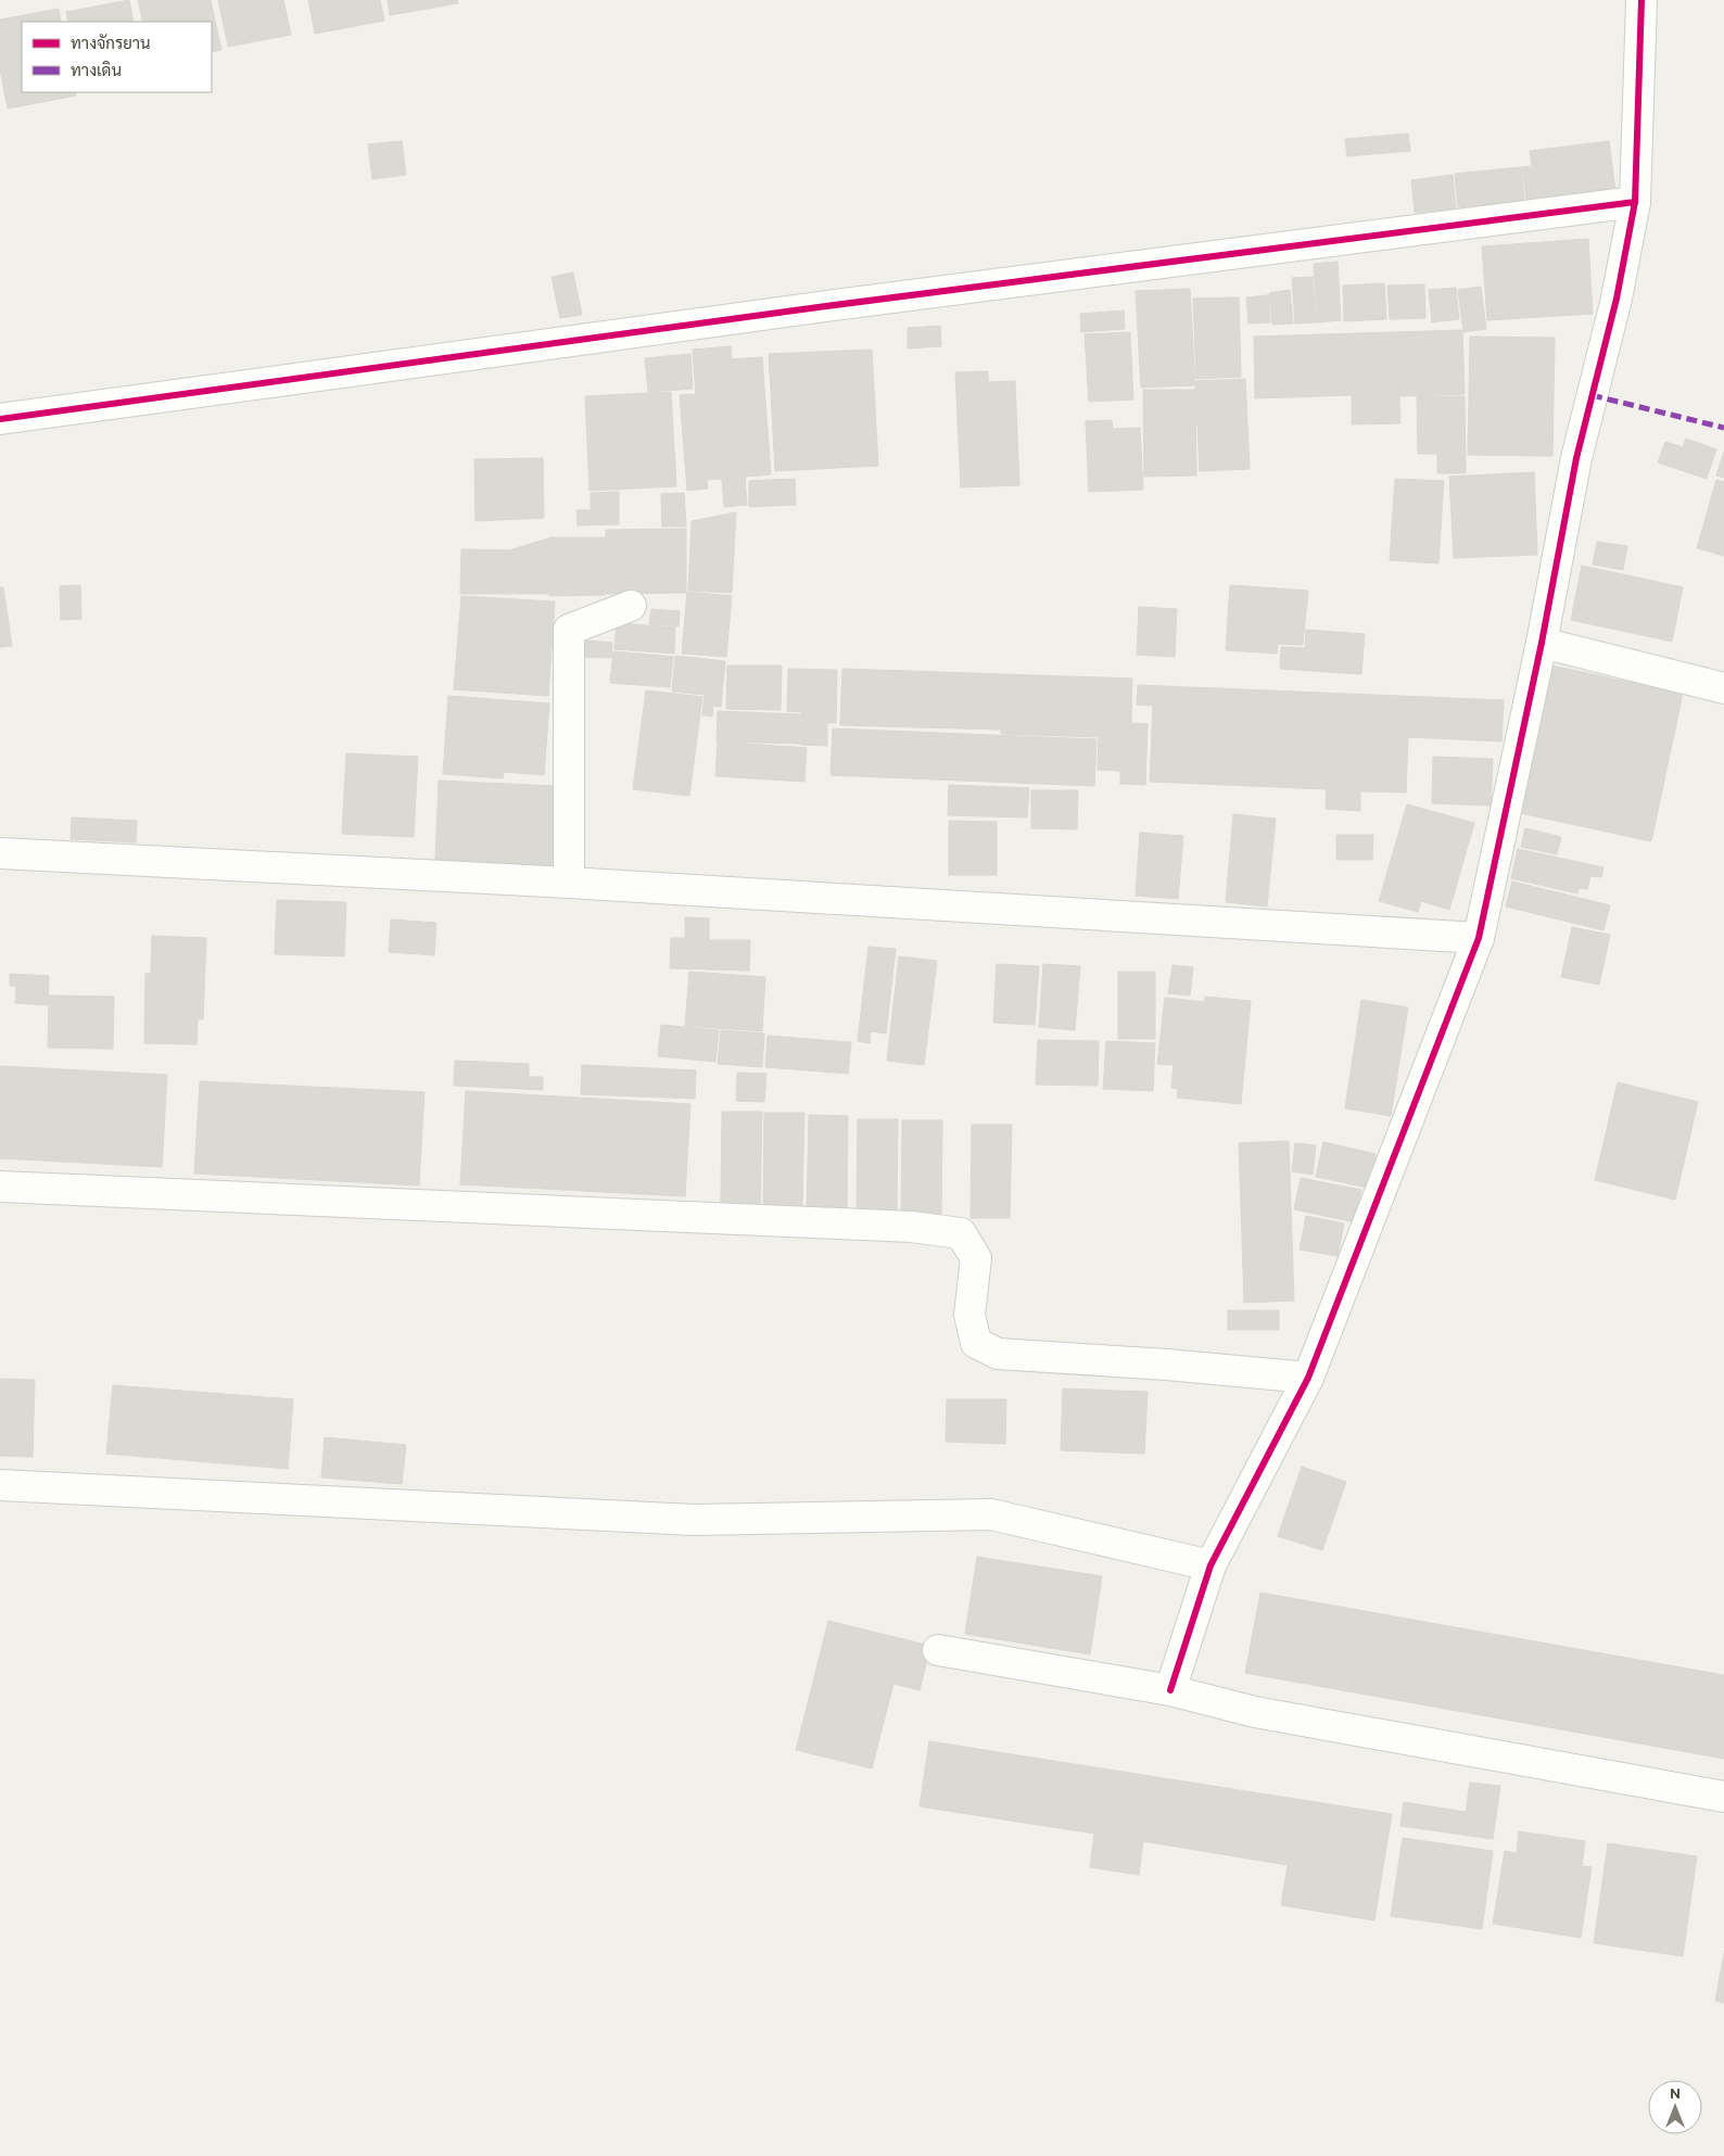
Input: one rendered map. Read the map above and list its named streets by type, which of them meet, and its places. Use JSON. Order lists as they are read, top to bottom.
{
  "legend": ["ทางจักรยาน", "ทางเดิน"],
  "north": "top"
}
